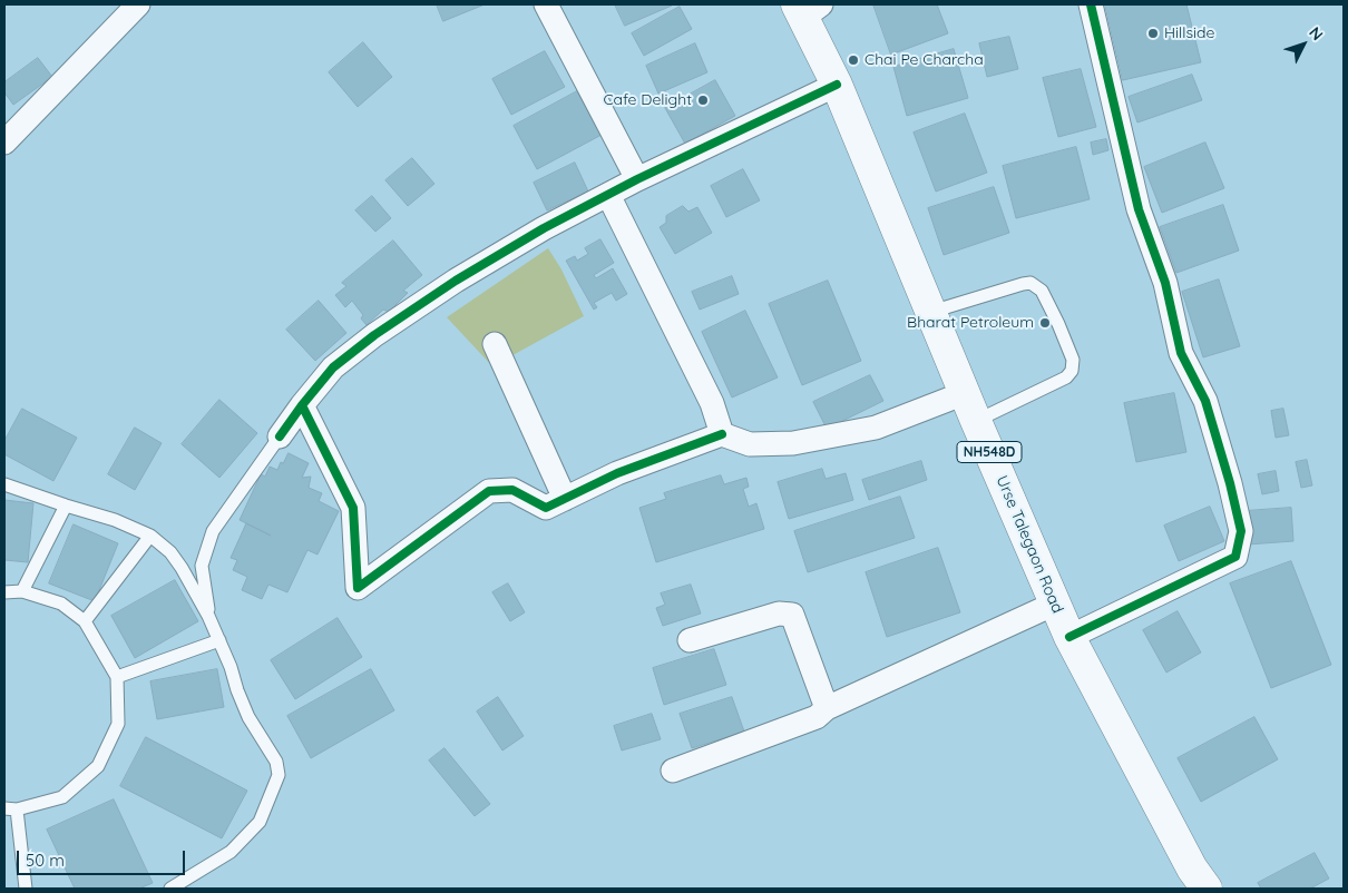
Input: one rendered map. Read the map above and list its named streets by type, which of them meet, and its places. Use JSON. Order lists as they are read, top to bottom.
{
  "streets": {
    "highway": ["NH548D", "Urse Talegaon Road"]
  },
  "places": [
    "Hillside",
    "Chai Pe Charcha",
    "Cafe Delight",
    "Bharat Petroleum"
  ],
  "scale_bar": "50 m",
  "north": "top right"
}
